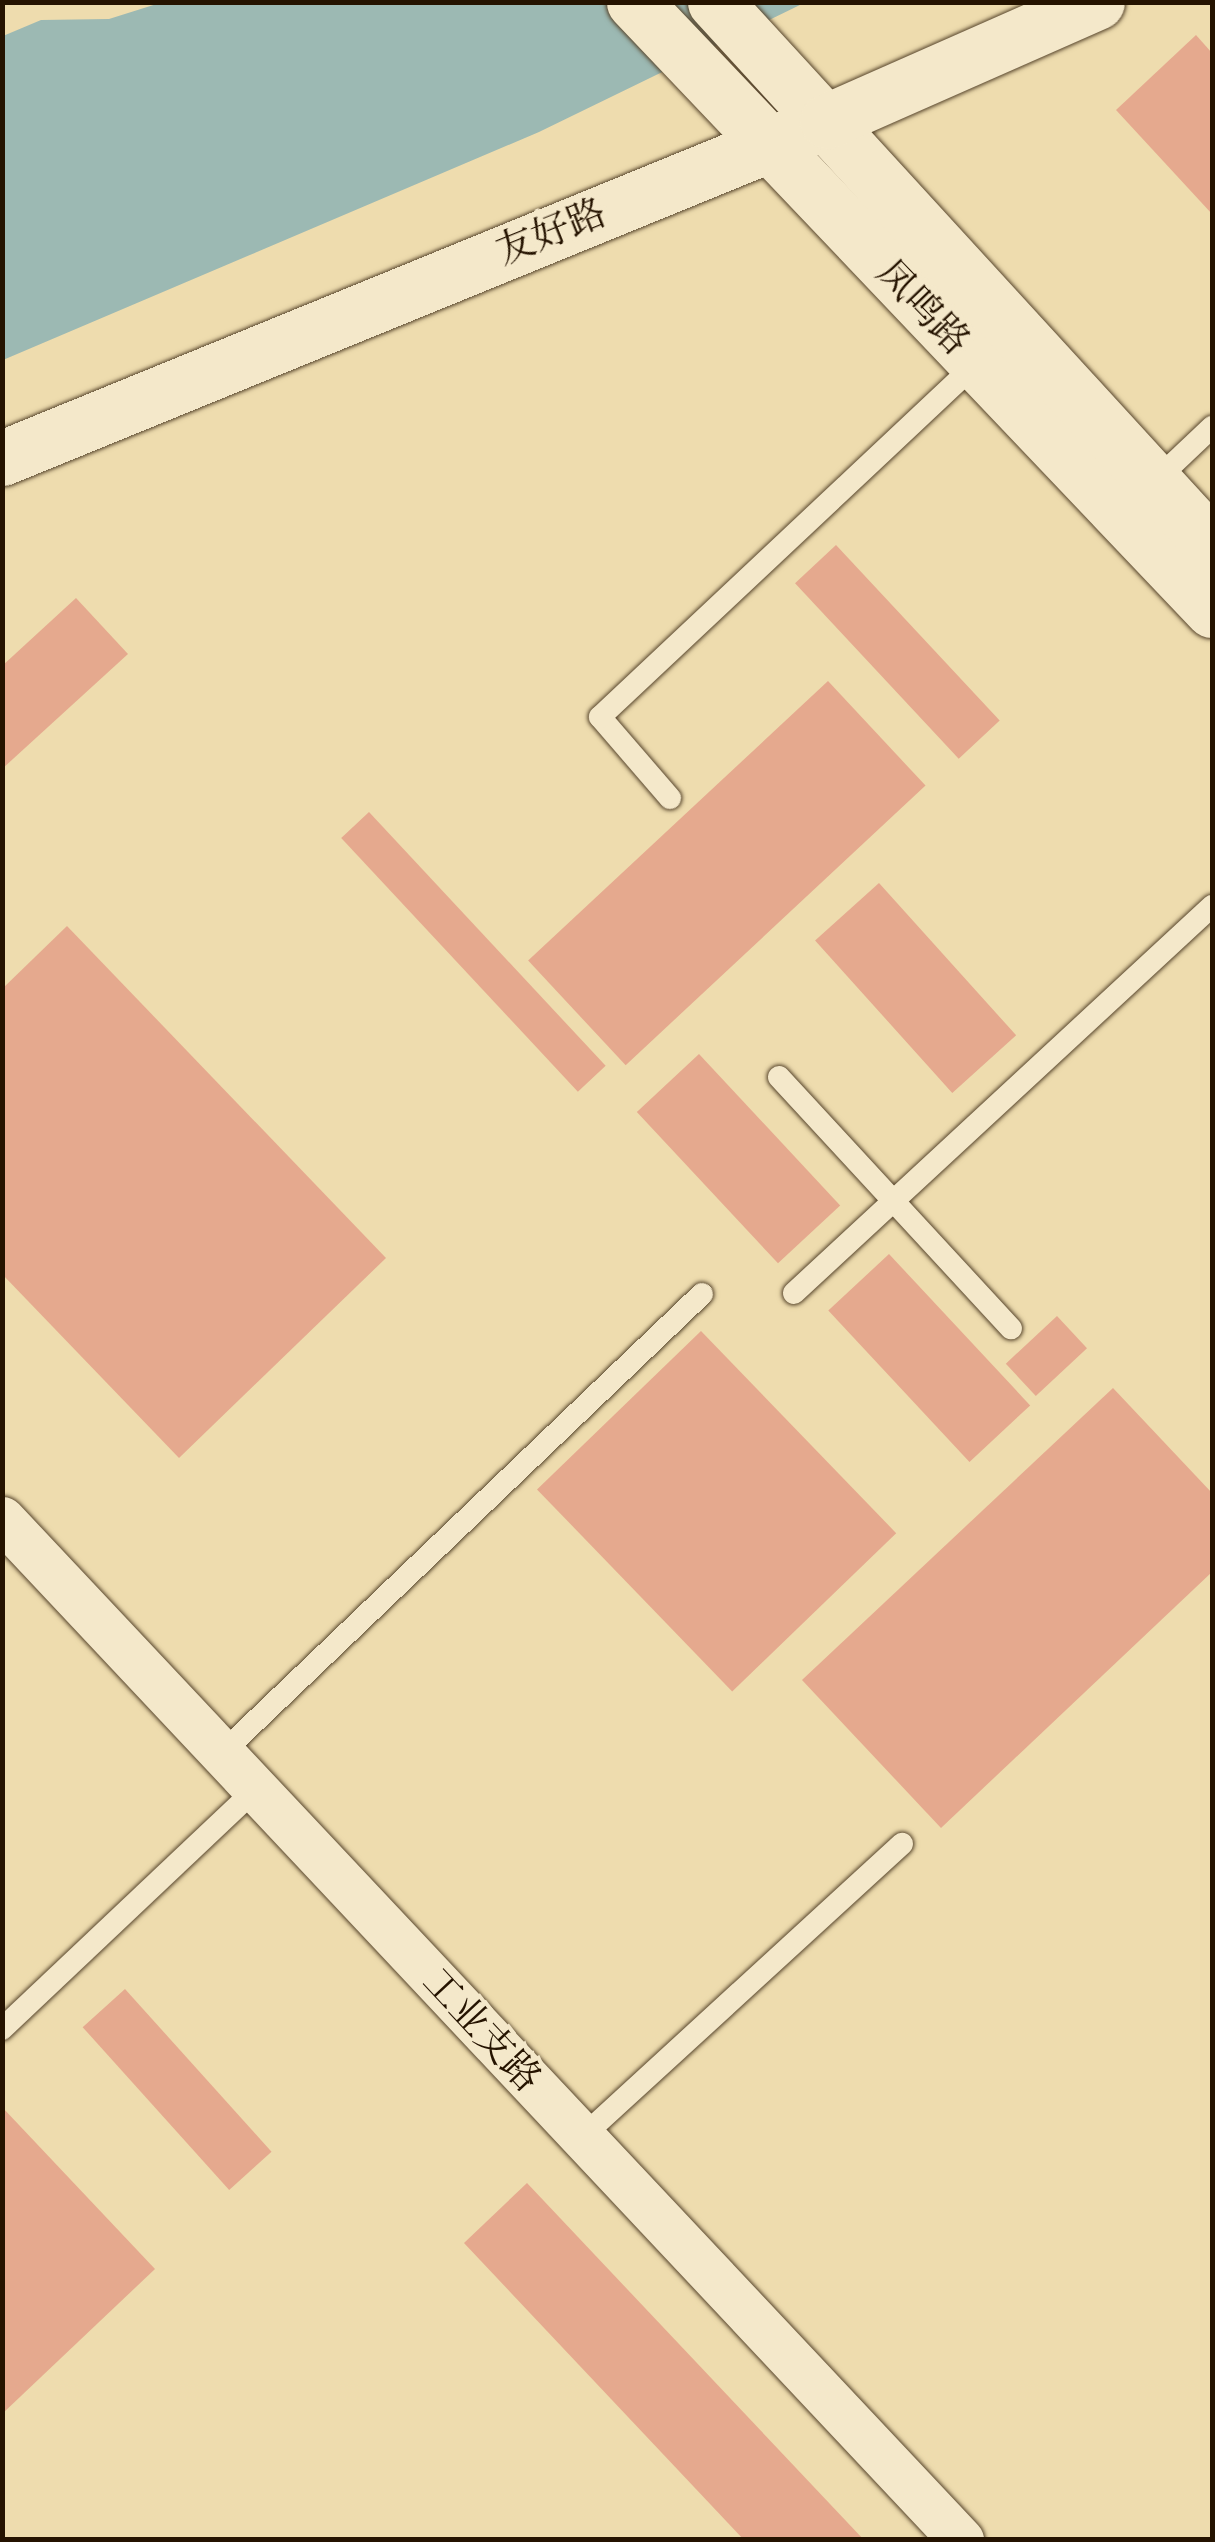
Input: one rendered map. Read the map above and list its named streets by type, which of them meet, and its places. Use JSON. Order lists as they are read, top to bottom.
{
  "streets": {
    "street": ["友好路", "凤鸣路", "工业支路"]
  },
  "crossings": [
    ["友好路", "凤鸣路"]
  ]
}
